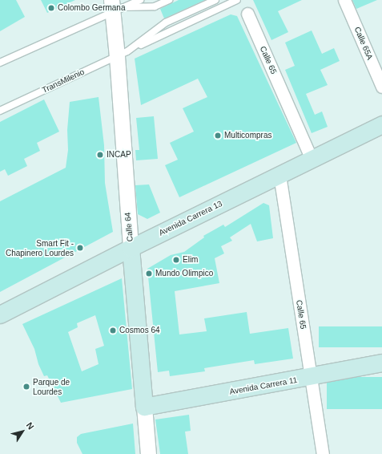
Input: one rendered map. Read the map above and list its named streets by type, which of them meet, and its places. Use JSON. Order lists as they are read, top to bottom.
{
  "streets": {
    "main road": ["Avenida Carrera 13", "Calle 64", "Avenida Carrera 11"],
    "street": ["Calle 65A", "Calle 65"],
    "lane": ["TransMilenio"]
  },
  "crossings": [
    ["Calle 65", "Avenida Carrera 13"],
    ["Calle 65", "Avenida Carrera 11"],
    ["TransMilenio", "Calle 64"],
    ["Avenida Carrera 13", "Calle 64"],
    ["Calle 64", "Avenida Carrera 11"]
  ],
  "places": [
    "Colombo Germana",
    "Multicompras",
    "INCAP",
    "Smart Fit - Chapinero Lourdes",
    "Elim",
    "Mundo Olimpico",
    "Cosmos 64",
    "Parque de Lourdes"
  ],
  "north": "top right"
}
